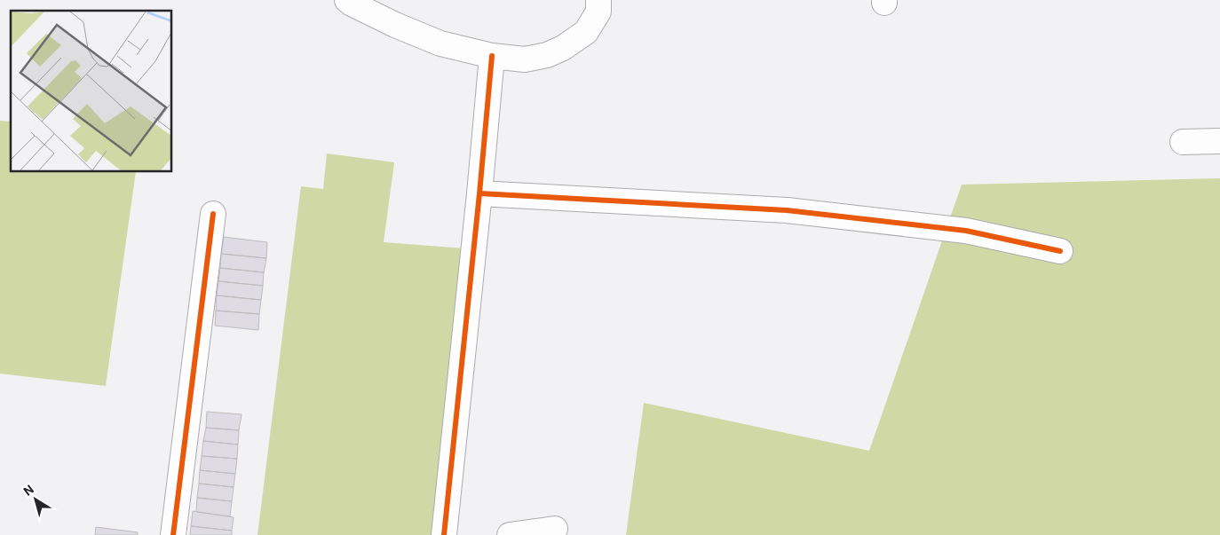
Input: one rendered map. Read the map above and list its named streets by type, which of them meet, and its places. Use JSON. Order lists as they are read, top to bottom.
{
  "north": "top left"
}
